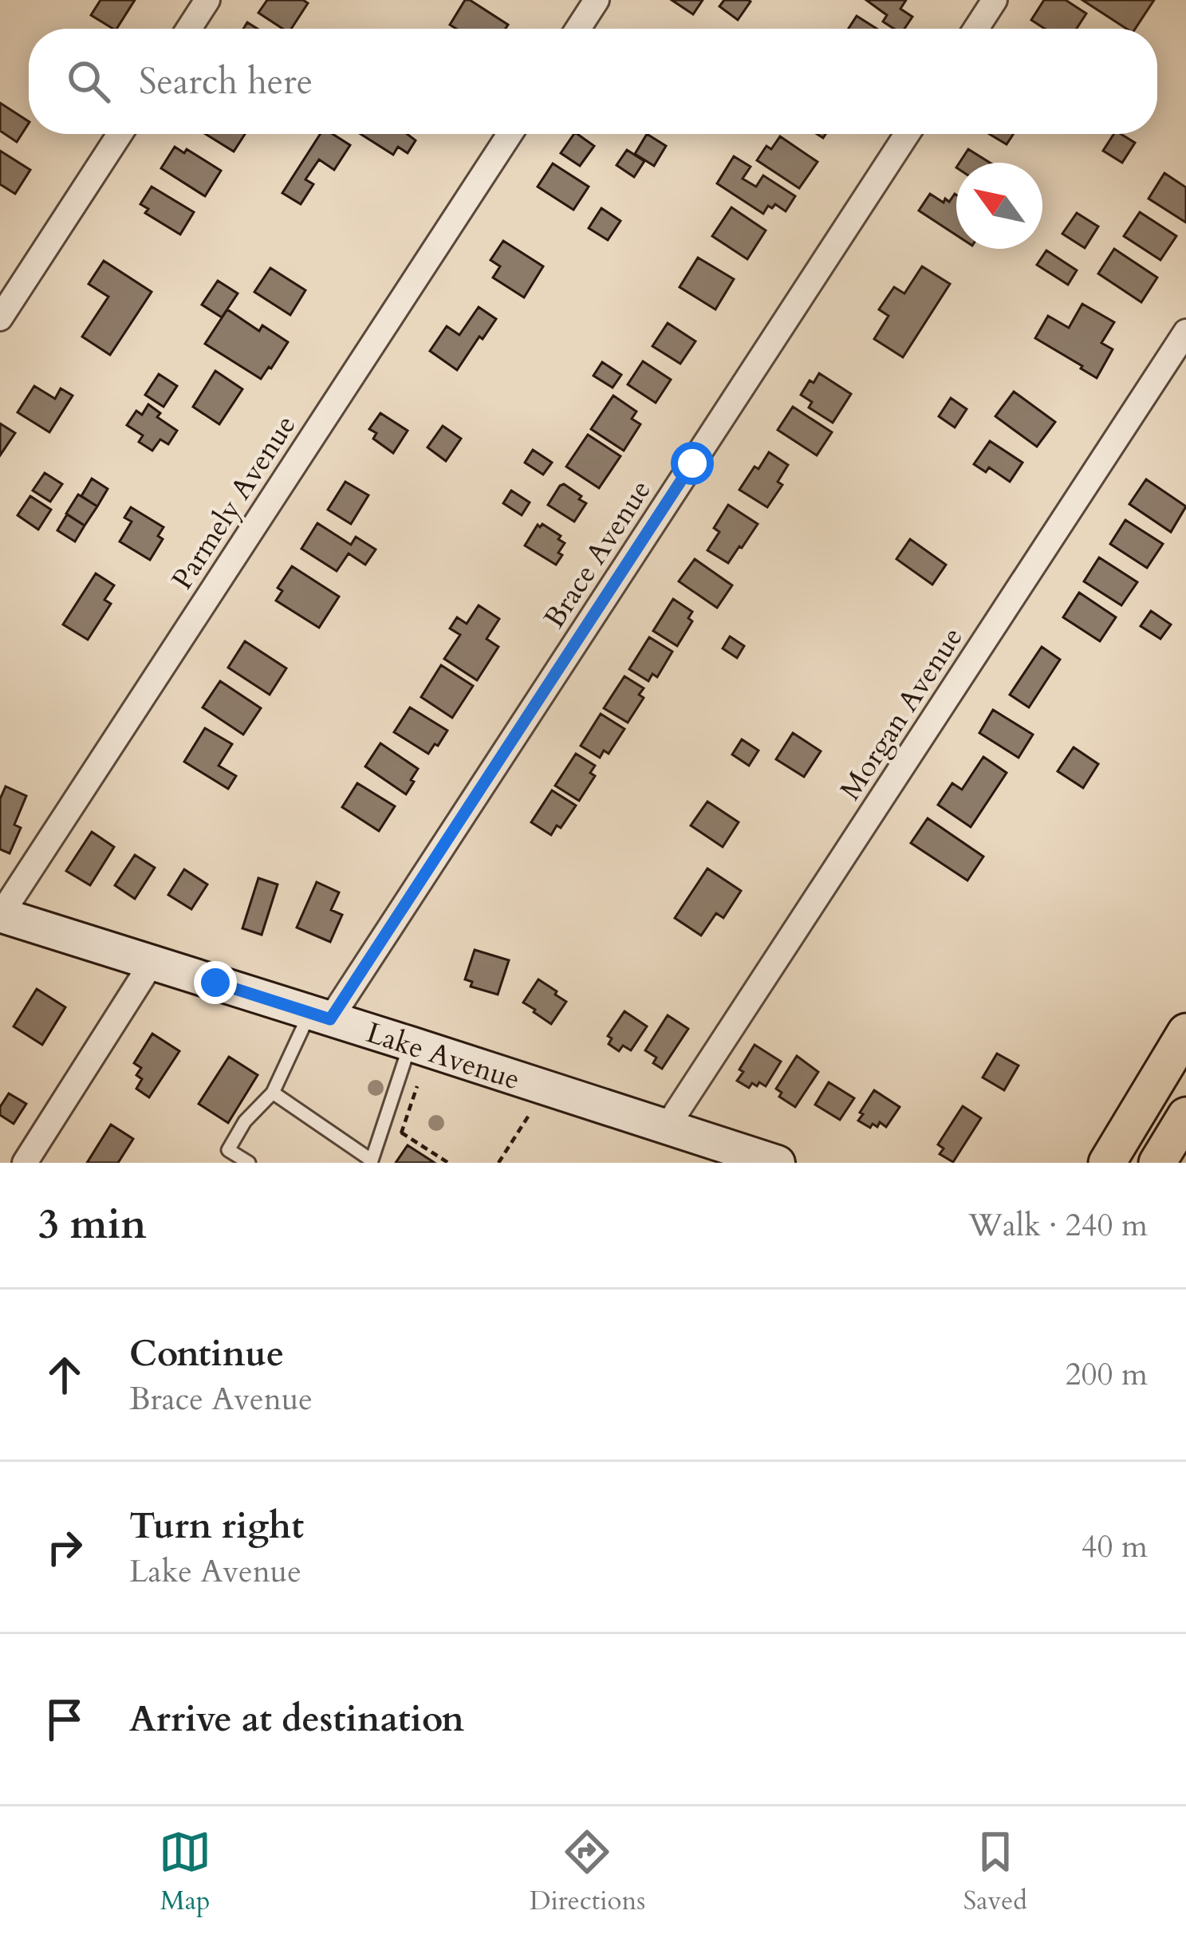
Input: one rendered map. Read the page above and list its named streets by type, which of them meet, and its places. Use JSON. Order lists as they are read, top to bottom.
{
  "streets": {
    "street": [
      "Parmely Avenue",
      "Brace Avenue",
      "Morgan Avenue",
      "Lake Avenue"
    ]
  },
  "crossings": [
    ["Parmely Avenue", "Lake Avenue"],
    ["Brace Avenue", "Lake Avenue"],
    ["Morgan Avenue", "Lake Avenue"]
  ],
  "north": "top left",
  "page": {
    "search": "Search here",
    "heading": ["3 min", "Walk · 240 m"],
    "list": [
      ["Continue", "Brace Avenue", "200 m"],
      ["Turn right", "Lake Avenue", "40 m"],
      "Arrive at destination"
    ],
    "nav": ["Map", "Directions", "Saved"]
  }
}
